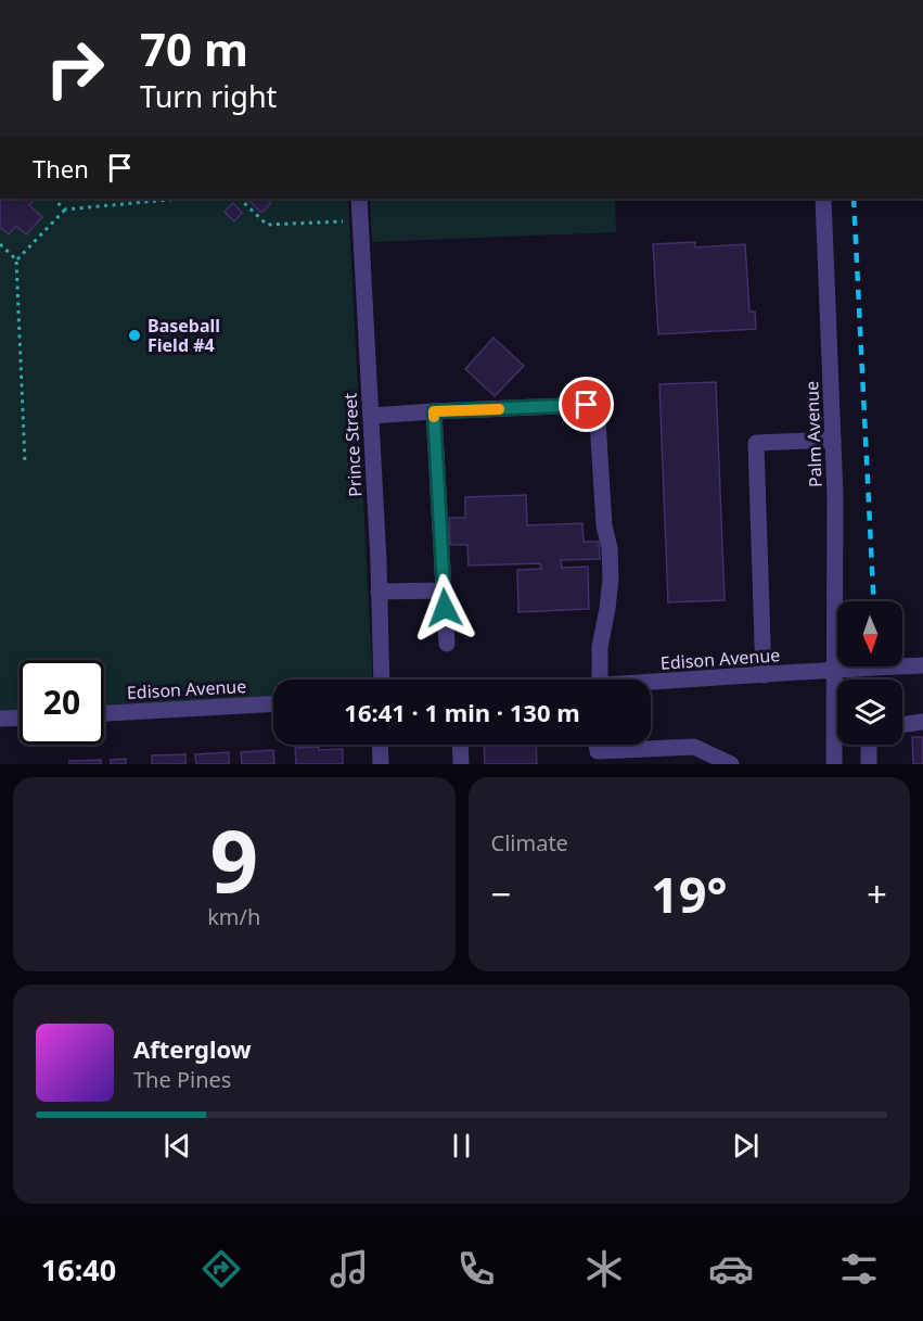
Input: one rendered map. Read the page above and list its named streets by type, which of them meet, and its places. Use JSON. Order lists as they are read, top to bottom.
{
  "streets": {
    "street": ["Palm Avenue", "Prince Street", "Edison Avenue"]
  },
  "crossings": [
    ["Palm Avenue", "Edison Avenue"]
  ],
  "places": ["Baseball Field #4"],
  "north": "bottom",
  "page": {
    "turn": ["70 m", "Turn right"],
    "then": "Then",
    "limit": "20",
    "trip": "16:41 · 1 min · 130 m",
    "tile": [
      ["9", "km/h"],
      "Climate"
    ],
    "heat": ["−", "19°", "+"],
    "song": ["Afterglow", "The Pines"],
    "tabs": "16:40"
  }
}
